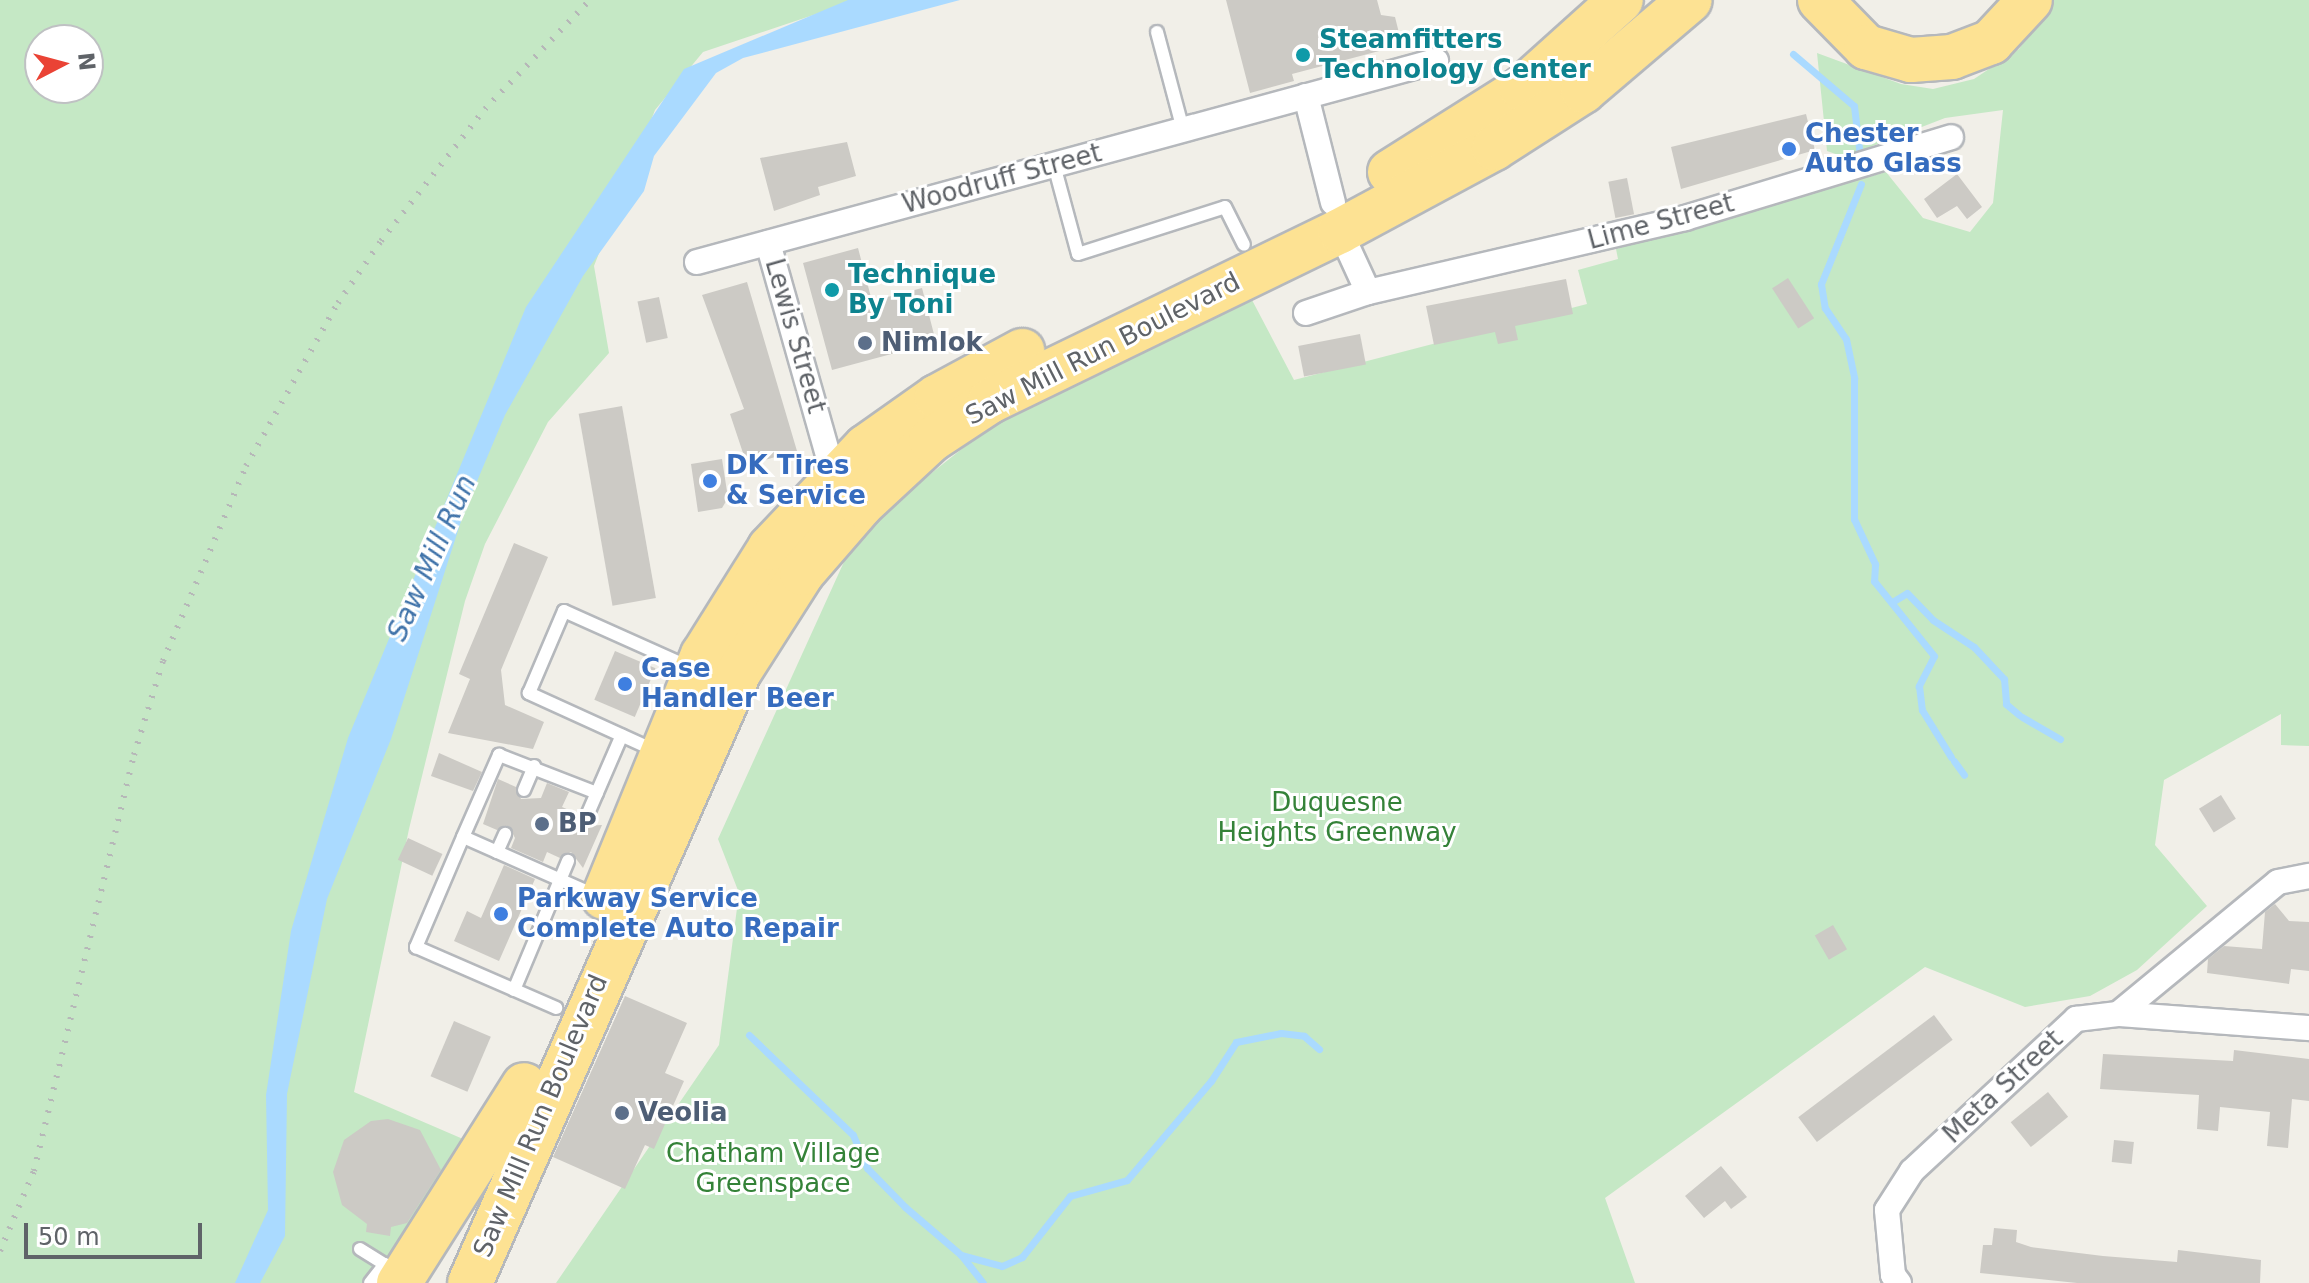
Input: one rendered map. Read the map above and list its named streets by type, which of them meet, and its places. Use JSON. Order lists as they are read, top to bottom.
{
  "streets": {
    "highway": ["Saw Mill Run Boulevard"],
    "street": [
      "Woodruff Street",
      "Lime Street",
      "Lewis Street",
      "Meta Street"
    ]
  },
  "crossings": [
    ["Woodruff Street", "Lewis Street"],
    ["Lewis Street", "Saw Mill Run Boulevard"]
  ],
  "water": ["Saw Mill Run"],
  "parks": ["Duquesne Heights Greenway", "Chatham Village Greenspace"],
  "places": [
    "Steamfitters Technology Center",
    "Chester Auto Glass",
    "Technique By Toni",
    "Nimlok",
    "DK Tires & Service",
    "Case Handler Beer",
    "BP",
    "Parkway Service Complete Auto Repair",
    "Veolia"
  ],
  "scale_bar": "50 m",
  "north": "right"
}
